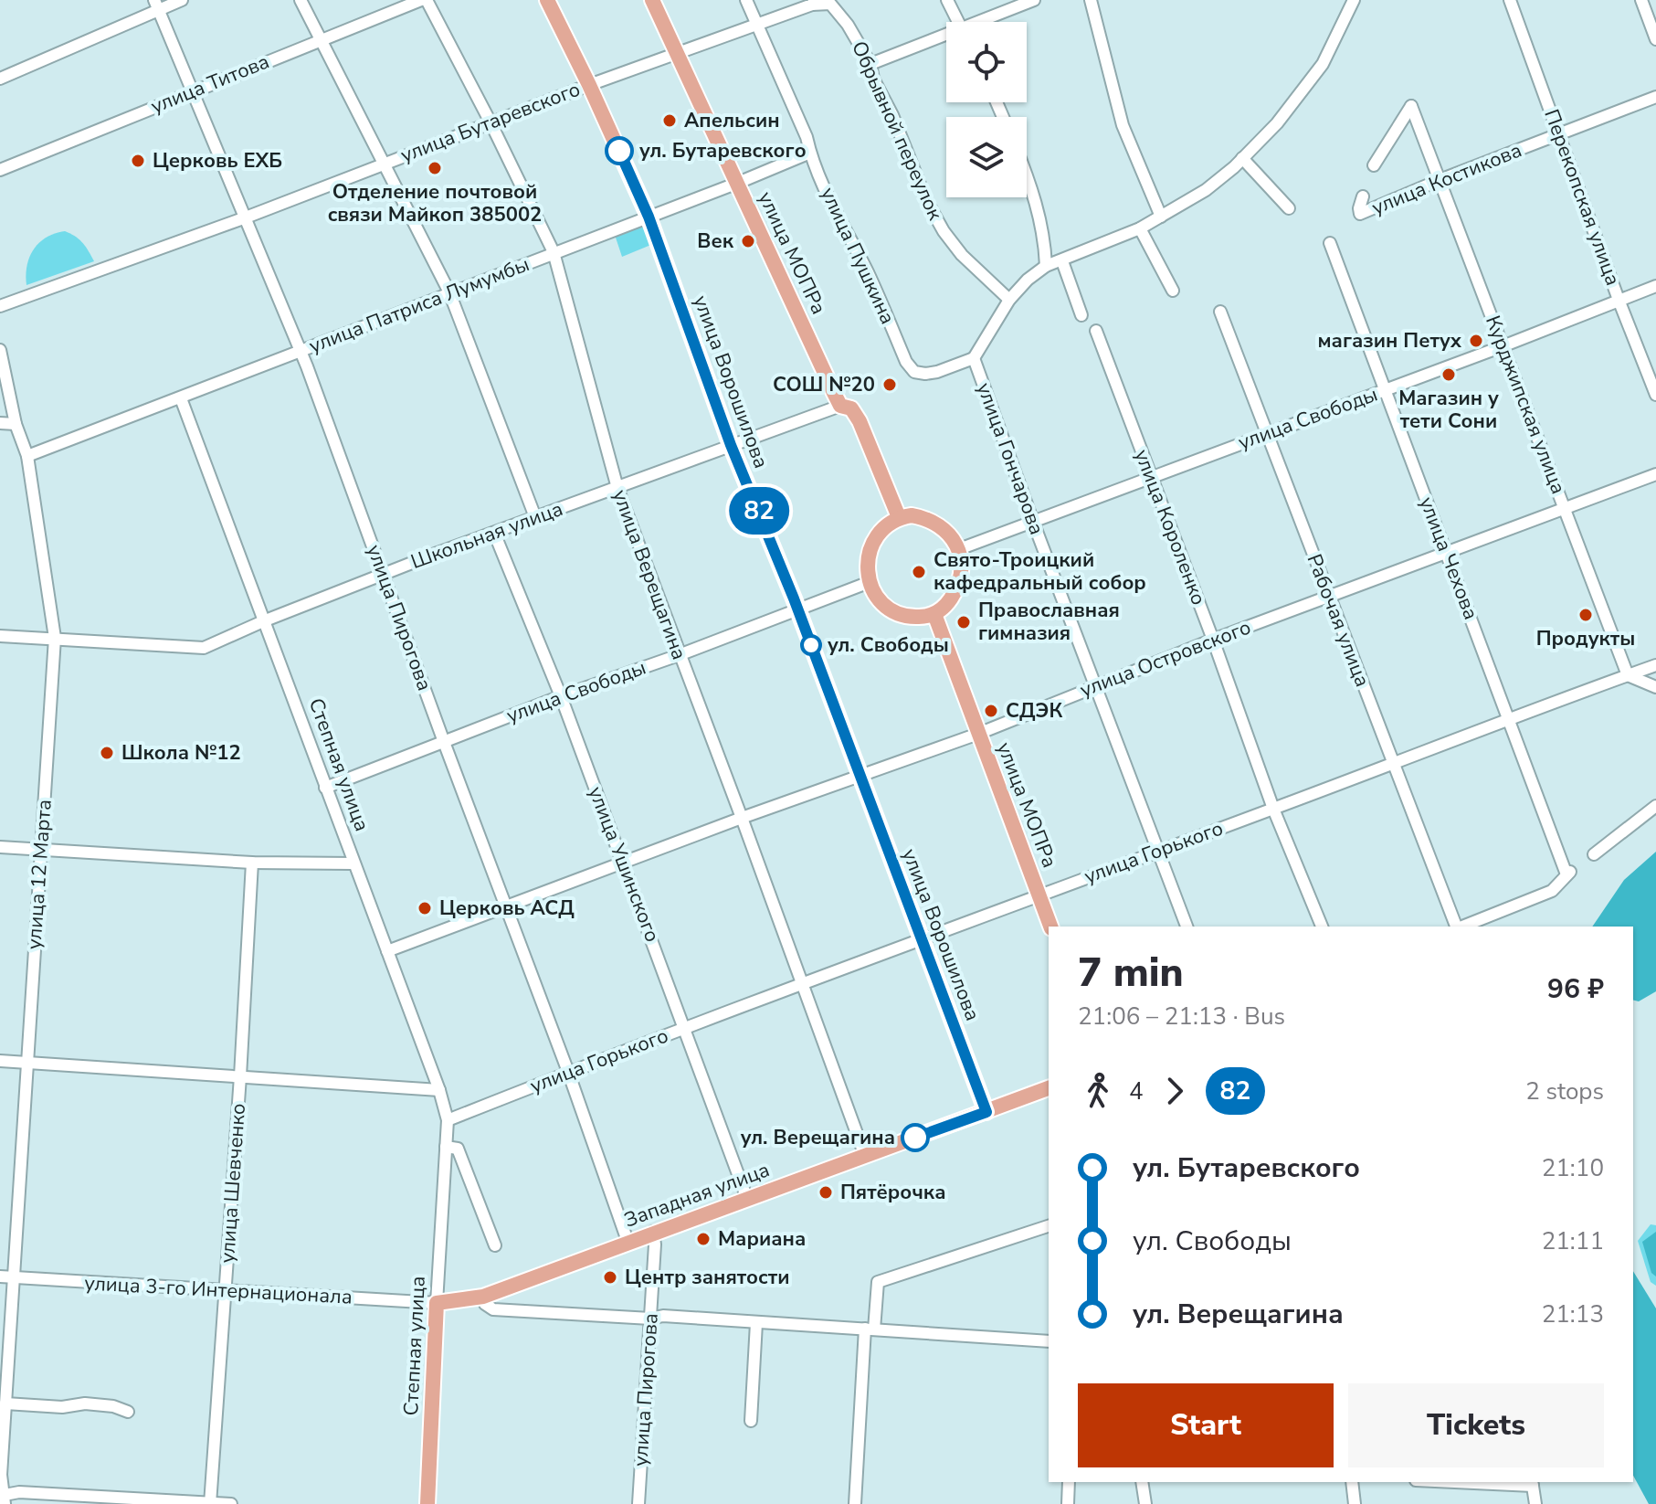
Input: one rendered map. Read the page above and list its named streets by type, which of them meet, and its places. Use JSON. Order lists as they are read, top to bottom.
{
  "streets": {
    "main road": [
      "улица МОПРа",
      "улица Ворошилова",
      "Степная улица",
      "Западная улица"
    ],
    "street": [
      "улица Титова",
      "улица Бутаревского",
      "Обрывной переулок",
      "улица Костикова",
      "Перекопская улица",
      "улица Пушкина",
      "улица Патриса Лумумбы",
      "Курджипская улица",
      "улица Свободы",
      "улица Гончарова",
      "улица Короленко",
      "Школьная улица",
      "улица Чехова",
      "улица Верещагина",
      "улица Пирогова",
      "Рабочая улица",
      "улица Островского",
      "улица Горького",
      "улица Ушинского",
      "улица 12 Марта",
      "улица Шевченко",
      "улица 3-го Интернационала"
    ]
  },
  "crossings": [
    ["улица Титова", "улица Верещагина"],
    ["улица Титова", "улица Пирогова"],
    ["улица Бутаревского", "Обрывной переулок"],
    ["улица Бутаревского", "улица МОПРа"],
    ["улица Бутаревского", "улица Пушкина"],
    ["улица Бутаревского", "улица Ворошилова"],
    ["улица Бутаревского", "улица Верещагина"],
    ["улица Бутаревского", "улица Пирогова"],
    ["улица Костикова", "Перекопская улица"],
    ["улица Костикова", "Курджипская улица"],
    ["Перекопская улица", "улица Свободы"],
    ["улица МОПРа", "улица Патриса Лумумбы"],
    ["улица МОПРа", "улица Свободы"],
    ["улица МОПРа", "Школьная улица"],
    ["улица МОПРа", "улица Островского"],
    ["улица МОПРа", "улица Горького"],
    ["улица Пушкина", "улица Патриса Лумумбы"],
    ["улица Пушкина", "улица Гончарова"],
    ["улица Патриса Лумумбы", "улица Ворошилова"],
    ["улица Патриса Лумумбы", "улица Верещагина"],
    ["улица Патриса Лумумбы", "улица Пирогова"],
    ["улица Патриса Лумумбы", "Степная улица"],
    ["улица Патриса Лумумбы", "улица 12 Марта"],
    ["улица Ворошилова", "улица Свободы"],
    ["улица Ворошилова", "Школьная улица"],
    ["улица Ворошилова", "улица Островского"],
    ["улица Ворошилова", "улица Горького"],
    ["улица Ворошилова", "Западная улица"],
    ["Курджипская улица", "улица Свободы"],
    ["Курджипская улица", "улица Островского"],
    ["Курджипская улица", "улица Горького"],
    ["улица Свободы", "улица Гончарова"],
    ["улица Свободы", "улица Короленко"],
    ["улица Свободы", "улица Чехова"],
    ["улица Свободы", "улица Верещагина"],
    ["улица Свободы", "улица Пирогова"],
    ["улица Свободы", "Рабочая улица"],
    ["улица Свободы", "Степная улица"],
    ["улица Свободы", "улица Ушинского"],
    ["улица Гончарова", "улица Островского"],
    ["улица Гончарова", "улица Горького"],
    ["улица Короленко", "улица Островского"],
    ["улица Короленко", "улица Горького"],
    ["Школьная улица", "улица Верещагина"],
    ["Школьная улица", "улица Пирогова"],
    ["Школьная улица", "Степная улица"],
    ["Школьная улица", "улица Ушинского"],
    ["Школьная улица", "улица 12 Марта"],
    ["улица Чехова", "улица Островского"],
    ["улица Чехова", "улица Горького"],
    ["улица Верещагина", "улица Островского"],
    ["улица Верещагина", "улица Горького"],
    ["улица Верещагина", "Западная улица"],
    ["улица Пирогова", "улица Островского"],
    ["улица Пирогова", "улица Горького"],
    ["улица Пирогова", "Западная улица"],
    ["Рабочая улица", "улица Островского"],
    ["Рабочая улица", "улица Горького"],
    ["улица Островского", "Степная улица"],
    ["улица Островского", "улица Ушинского"],
    ["Степная улица", "улица Горького"],
    ["Степная улица", "Западная улица"],
    ["Степная улица", "улица 3-го Интернационала"],
    ["улица Горького", "улица Ушинского"],
    ["улица Ушинского", "Западная улица"],
    ["улица 12 Марта", "улица 3-го Интернационала"],
    ["улица Шевченко", "улица 3-го Интернационала"],
    ["Западная улица", "улица 3-го Интернационала"]
  ],
  "places": [
    "Апельсин",
    "ул. Бутаревского",
    "Церковь ЕХБ",
    "Отделение почтовой связи Майкоп 385002",
    "Век",
    "магазин Петух",
    "Магазин у тети Сони",
    "СОШ №20",
    "Свято-Троицкий кафедральный собор",
    "Продукты",
    "Православная гимназия",
    "ул. Свободы",
    "СДЭК",
    "Школа №12",
    "Церковь АСД",
    "ул. Верещагина",
    "Пятёрочка",
    "Мариана",
    "Центр занятости"
  ],
  "lines": ["bus line 82"],
  "page": {
    "on_map": "82",
    "heading": ["7 min", "21:06 – 21:13 · Bus", "96 ₽"],
    "legs": ["4", "82", "2 stops"],
    "list": [
      {
        "name": "ул. Бутаревского",
        "value": "21:10"
      },
      {
        "name": "ул. Свободы",
        "value": "21:11"
      },
      {
        "name": "ул. Верещагина",
        "value": "21:13"
      }
    ],
    "buttons": ["Start", "Tickets"]
  }
}
